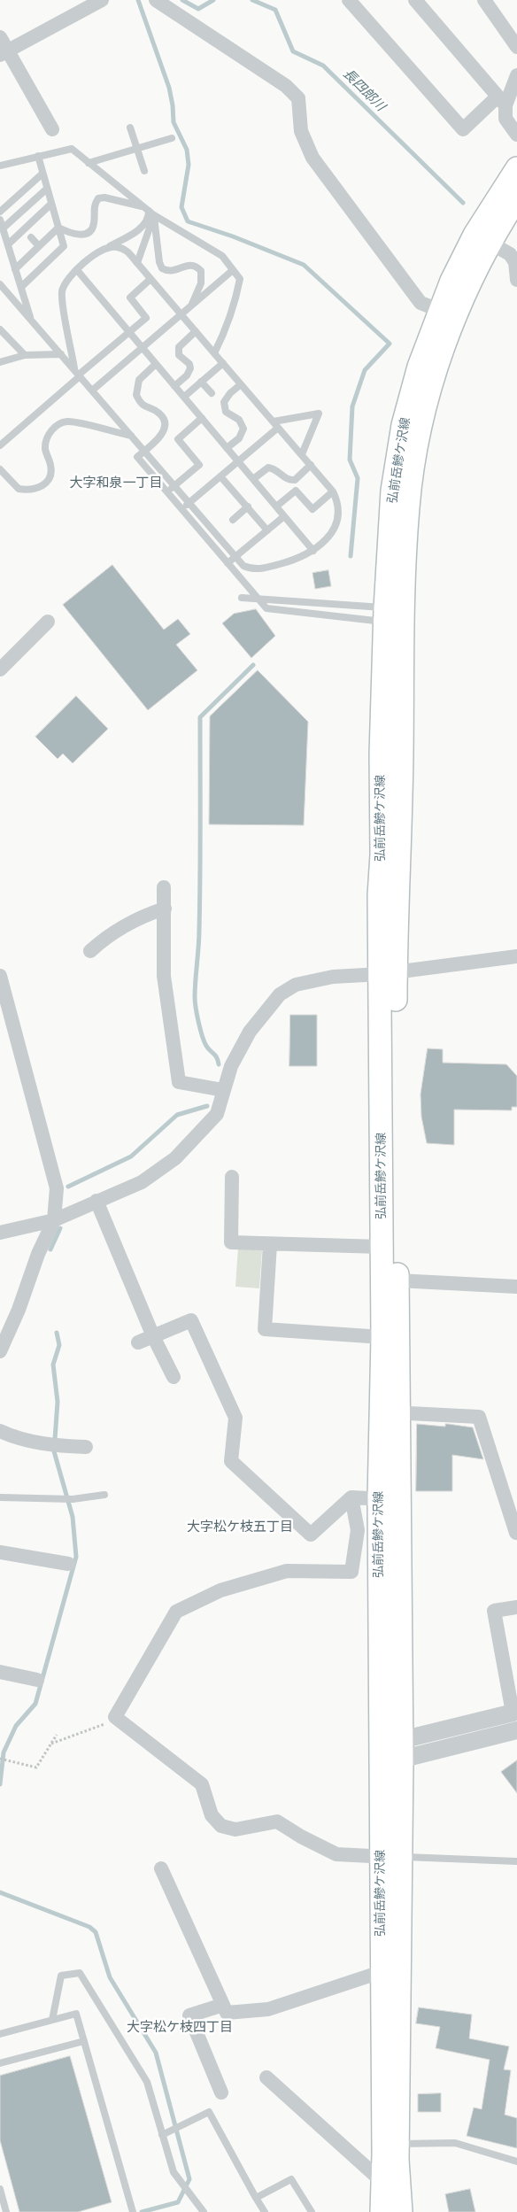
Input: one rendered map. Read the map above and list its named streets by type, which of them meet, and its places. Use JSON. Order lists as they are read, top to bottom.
{
  "streets": {
    "main road": ["弘前岳鰺ケ沢線"]
  },
  "districts": ["大字和泉一丁目", "大字松ケ枝五丁目", "大字松ケ枝四丁目"],
  "water": ["長四郎川"]
}
